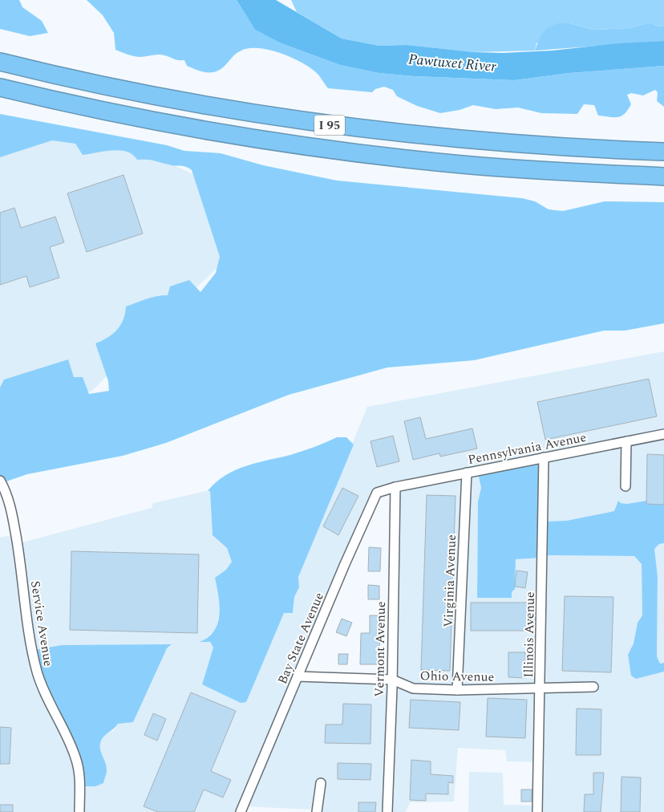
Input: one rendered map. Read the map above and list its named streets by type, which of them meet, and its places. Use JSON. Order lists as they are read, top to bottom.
{
  "streets": {
    "highway": ["I 95"],
    "street": [
      "Pennsylvania Avenue",
      "Virginia Avenue",
      "Service Avenue",
      "Illinois Avenue",
      "Bay State Avenue",
      "Vermont Avenue",
      "Ohio Avenue"
    ]
  },
  "crossings": [
    ["Pennsylvania Avenue", "Virginia Avenue"],
    ["Pennsylvania Avenue", "Illinois Avenue"],
    ["Pennsylvania Avenue", "Bay State Avenue"],
    ["Pennsylvania Avenue", "Vermont Avenue"],
    ["Virginia Avenue", "Ohio Avenue"],
    ["Illinois Avenue", "Ohio Avenue"],
    ["Bay State Avenue", "Vermont Avenue"],
    ["Bay State Avenue", "Ohio Avenue"],
    ["Vermont Avenue", "Ohio Avenue"]
  ],
  "water": ["Pawtuxet River"]
}
